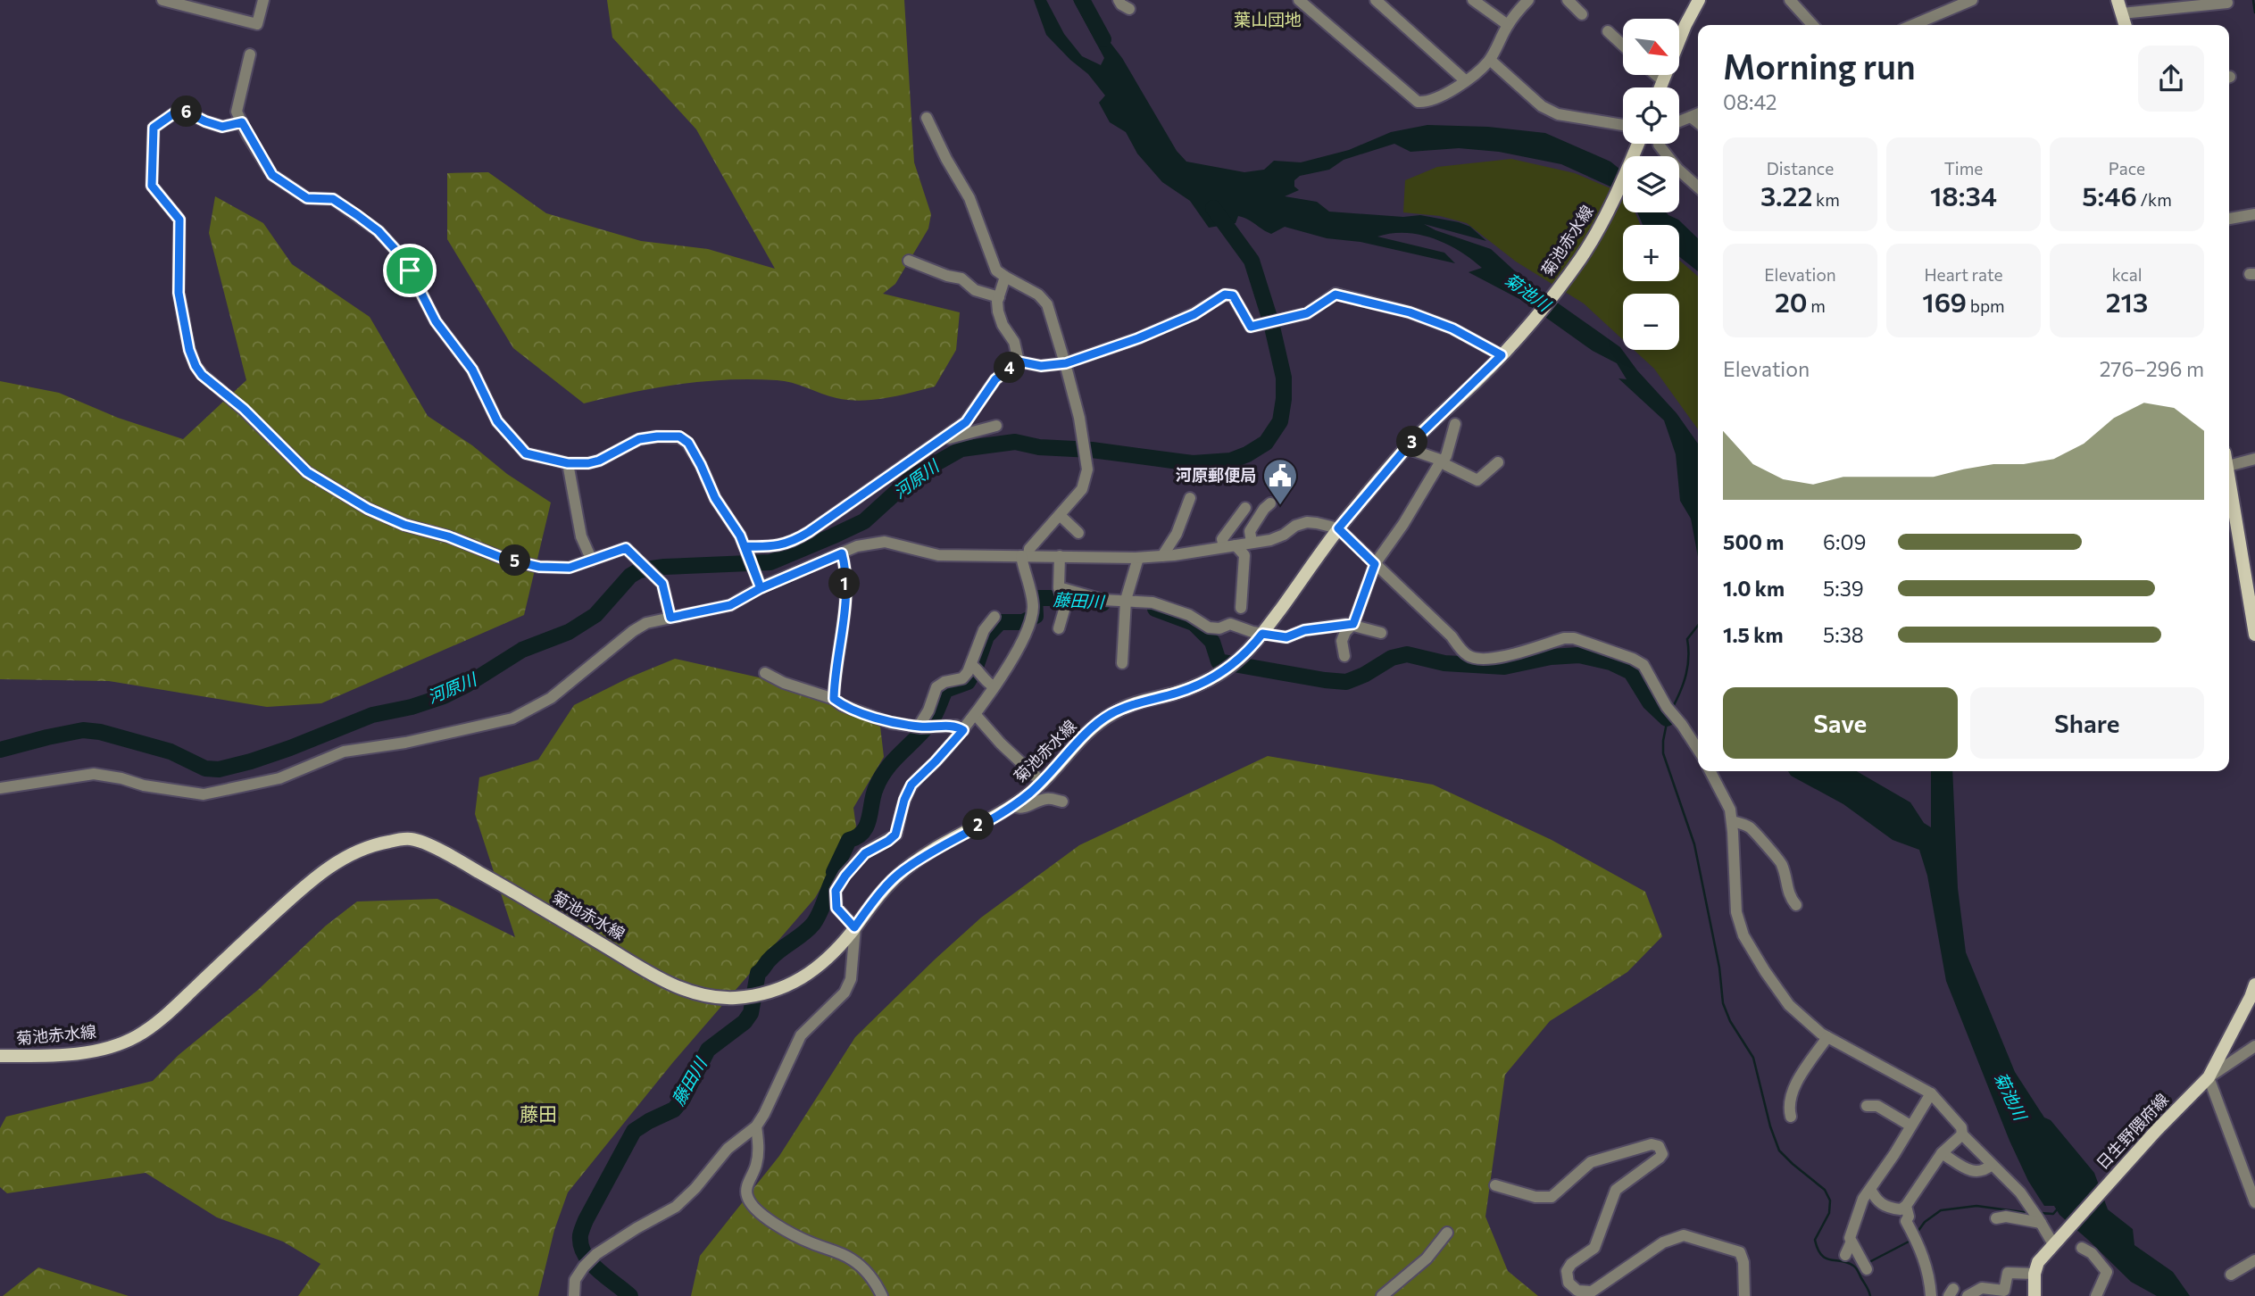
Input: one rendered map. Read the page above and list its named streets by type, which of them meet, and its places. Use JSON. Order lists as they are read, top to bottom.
{
  "streets": {
    "main road": ["菊池赤水線", "日生野隈府線"]
  },
  "districts": ["葉山団地", "藤田"],
  "water": ["菊池川", "河原川", "藤田川"],
  "places": {
    "public building": ["河原郵便局"]
  },
  "north": "bottom right",
  "page": {
    "map_buttons": ["+", "−"],
    "heading": ["Morning run", "08:42"],
    "pins": [
      "6",
      "4",
      "3",
      "5",
      "1",
      "2"
    ],
    "stats": [
      ["Distance", "3.22 km"],
      ["Time", "18:34"],
      ["Pace", "5:46 /km"],
      ["Elevation", "20 m"],
      ["Heart rate", "169 bpm"],
      ["kcal", "213"]
    ],
    "chart": ["Elevation", "276–296 m"],
    "list": [
      {
        "name": "500 m",
        "note": "6:09"
      },
      {
        "name": "1.0 km",
        "note": "5:39"
      },
      {
        "name": "1.5 km",
        "note": "5:38"
      }
    ],
    "buttons": ["Save", "Share"]
  }
}
